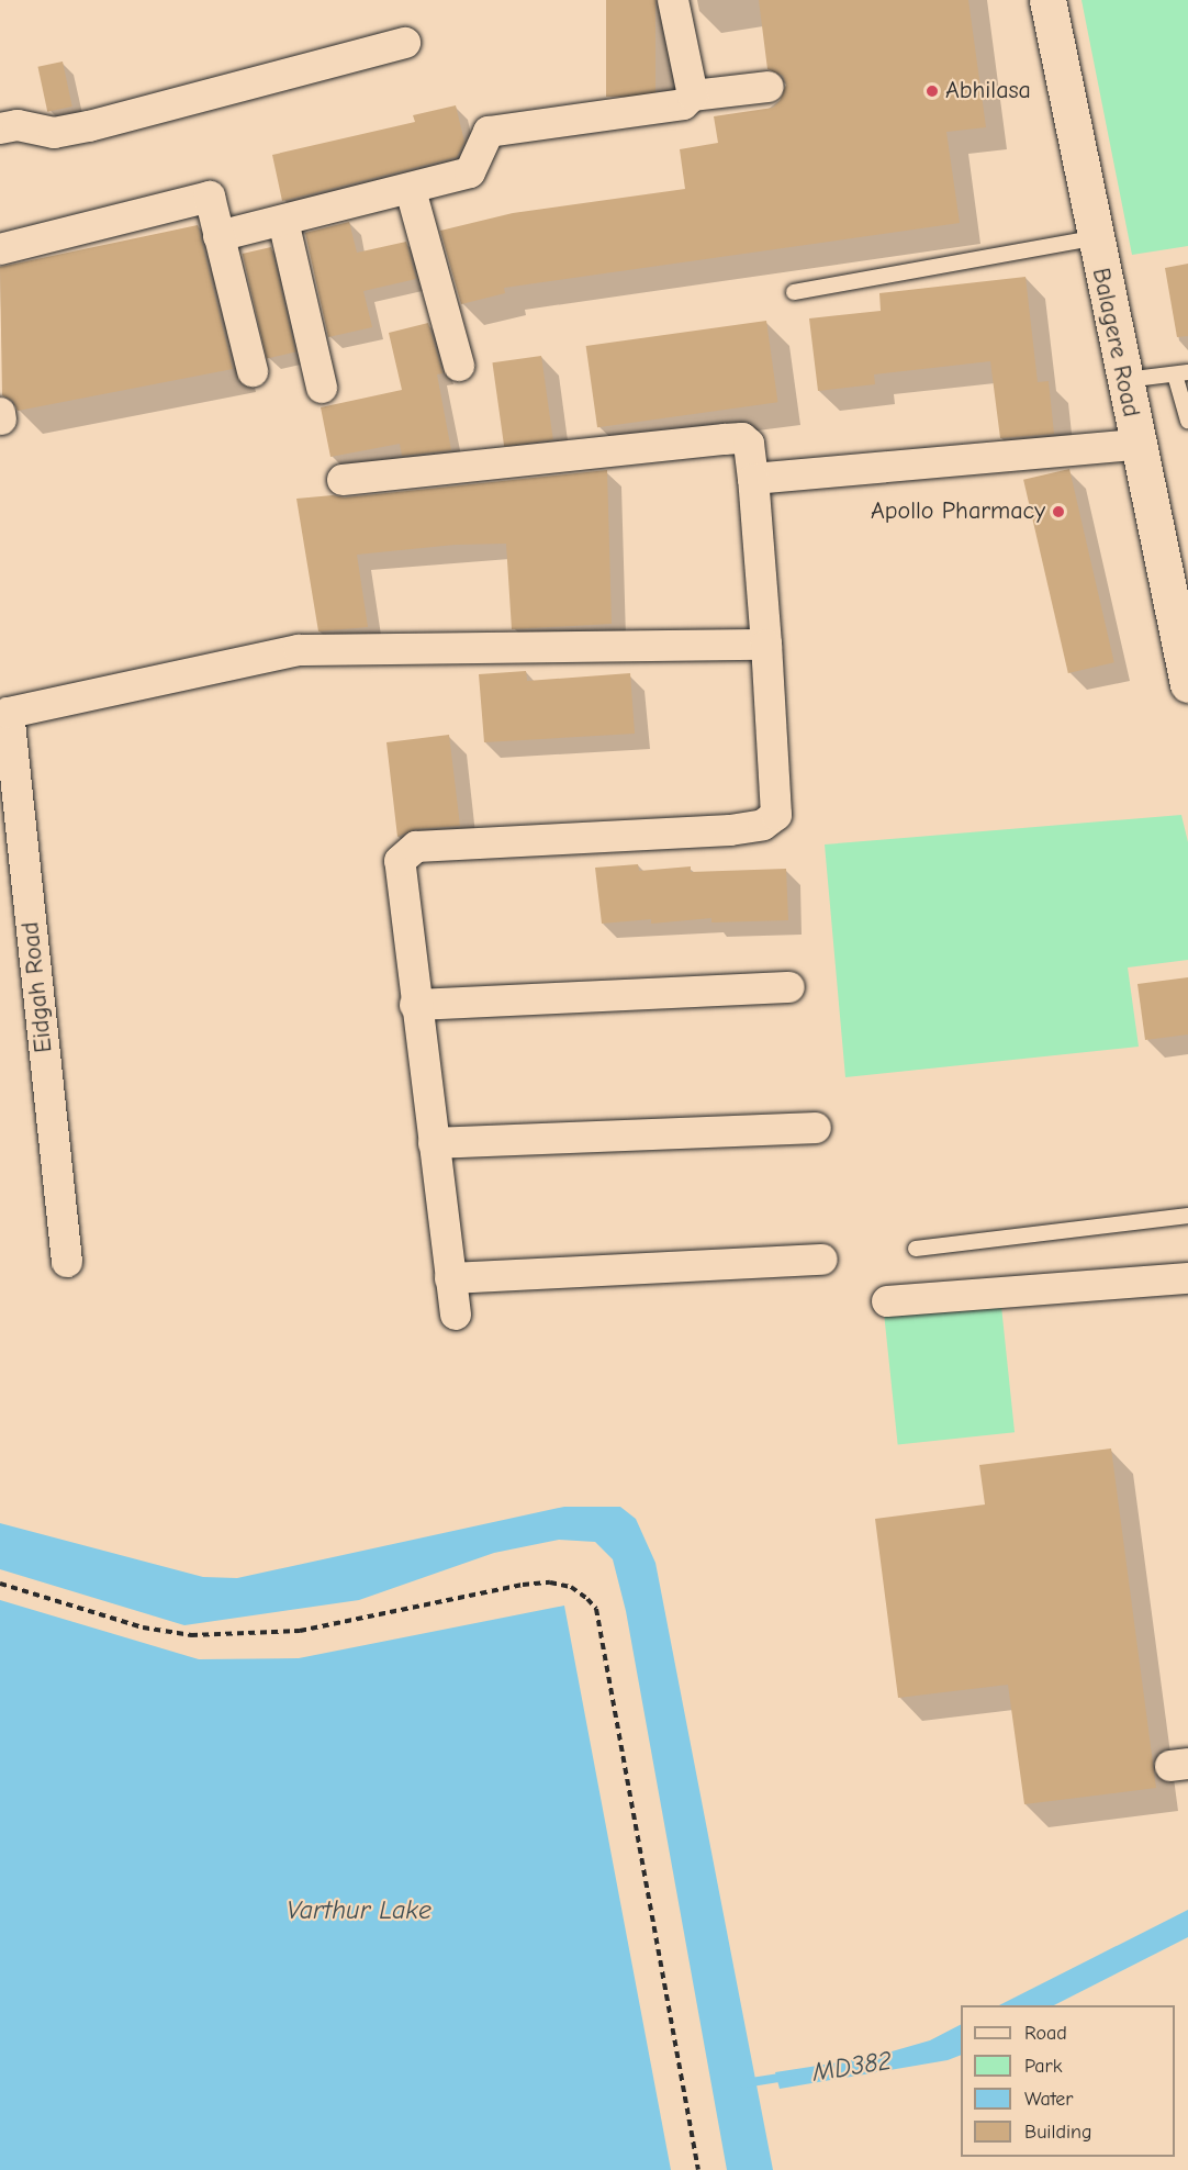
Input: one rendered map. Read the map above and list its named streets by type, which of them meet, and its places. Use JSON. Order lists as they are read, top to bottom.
{
  "streets": {
    "street": ["Balagere Road", "Eidgah Road"]
  },
  "water": ["Varthur Lake", "MD382"],
  "places": ["Abhilasa", "Apollo Pharmacy"],
  "legend": [
    "Road",
    "Park",
    "Water",
    "Building"
  ]
}
